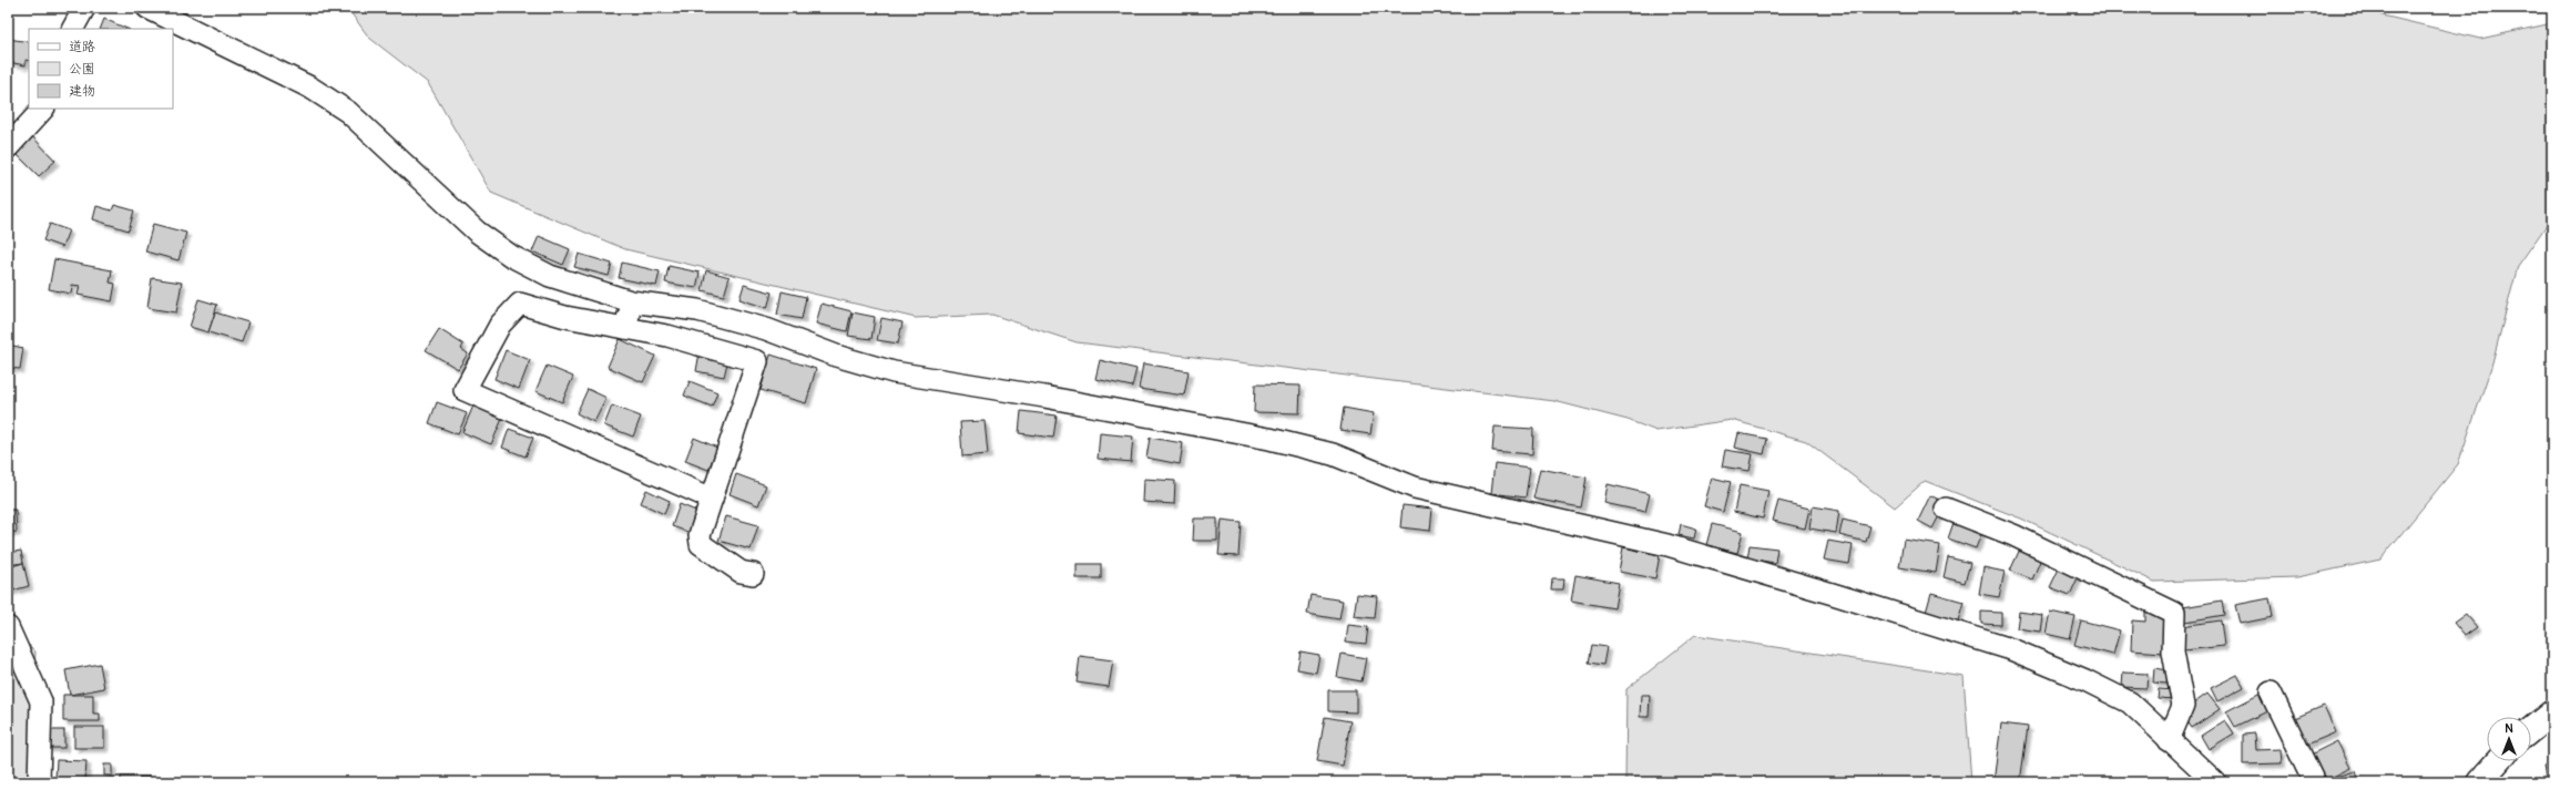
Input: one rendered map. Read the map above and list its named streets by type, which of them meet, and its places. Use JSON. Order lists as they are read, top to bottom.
{
  "legend": ["道路", "公園", "建物"],
  "north": "top"
}
